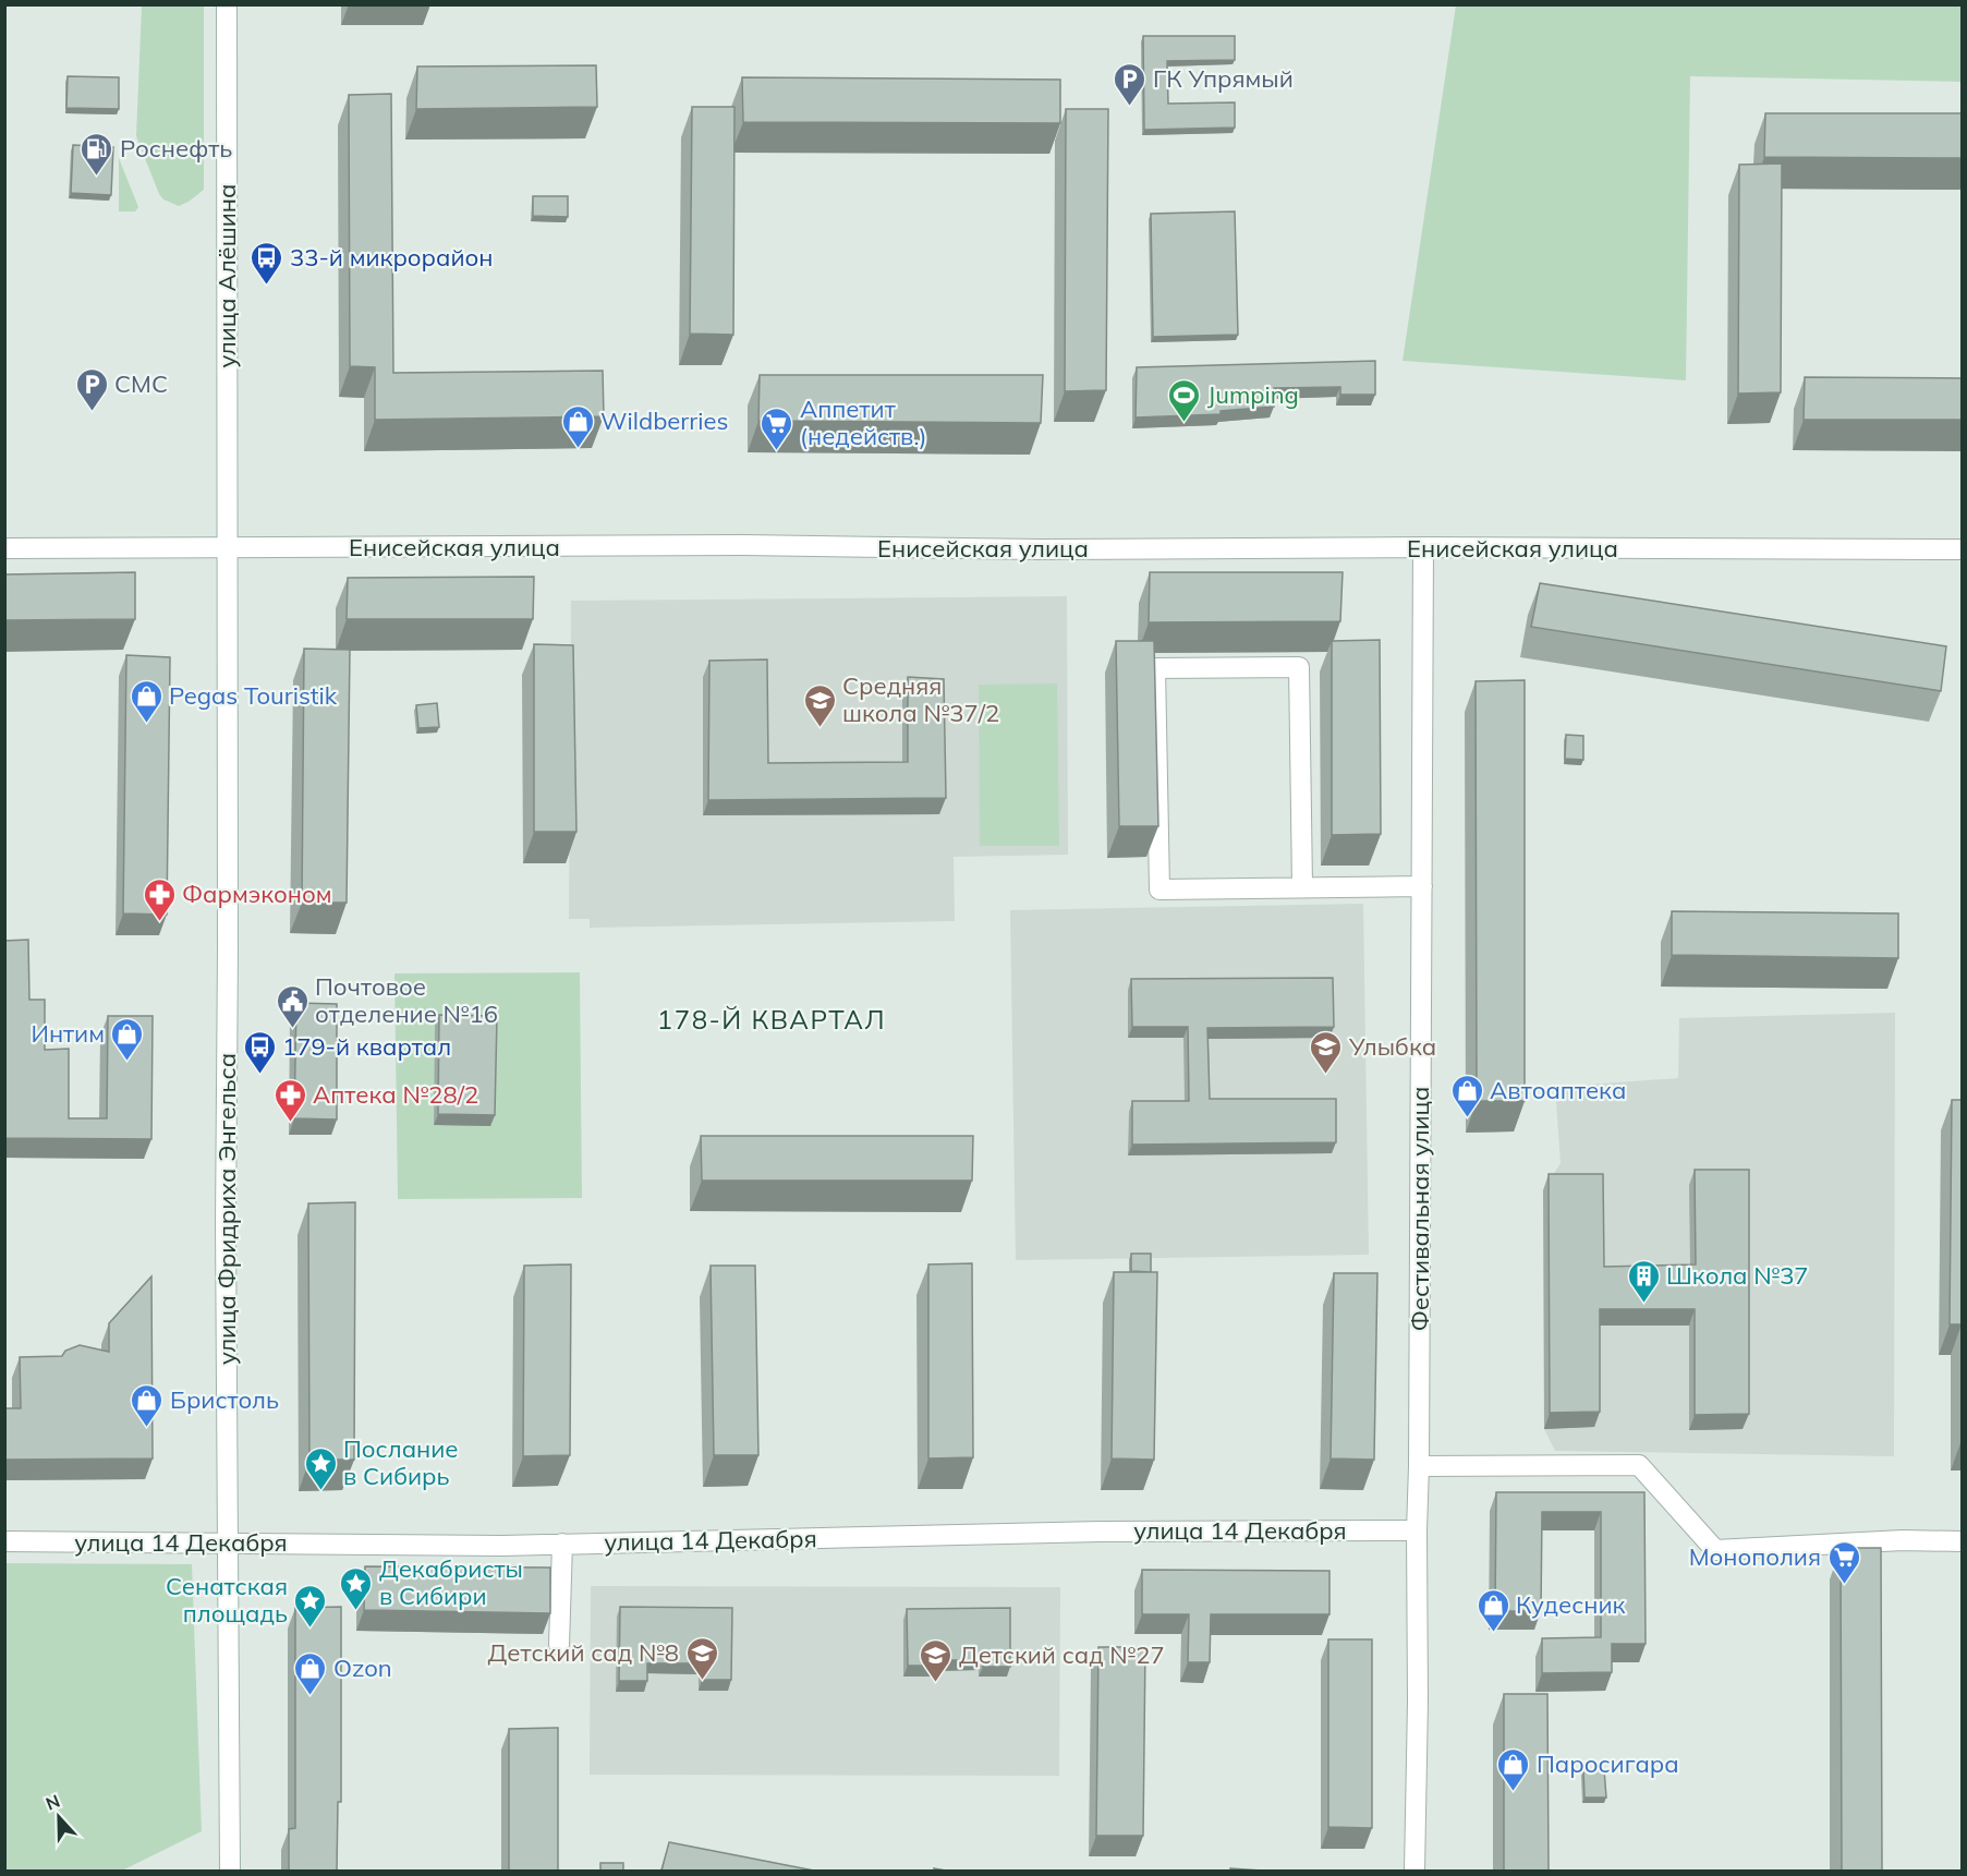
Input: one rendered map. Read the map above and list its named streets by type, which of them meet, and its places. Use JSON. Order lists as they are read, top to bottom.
{
  "streets": {
    "street": [
      "улица Алёшина",
      "Енисейская улица",
      "улица Фридриха Энгельса",
      "Фестивальная улица",
      "улица 14 Декабря"
    ]
  },
  "crossings": [
    ["улица Алёшина", "Енисейская улица"],
    ["улица Алёшина", "улица Фридриха Энгельса"],
    ["Енисейская улица", "улица Фридриха Энгельса"],
    ["Енисейская улица", "Фестивальная улица"],
    ["улица Фридриха Энгельса", "улица 14 Декабря"],
    ["Фестивальная улица", "улица 14 Декабря"]
  ],
  "districts": ["178-Й КВАРТАЛ"],
  "places": {
    "parking": ["ГК Упрямый", "СМС"],
    "fuel station": ["Роснефть"],
    "bus stop": ["33-й микрорайон", "179-й квартал"],
    "sports": ["Jumping"],
    "shop": [
      "Wildberries",
      "Pegas Touristik",
      "Интим",
      "Автоаптека",
      "Бристоль",
      "Кудесник",
      "Ozon",
      "Паросигара"
    ],
    "supermarket": ["Аппетит (недейств.)", "Монополия"],
    "school or university": [
      "Средняя школа №37/2",
      "Улыбка",
      "Детский сад №8",
      "Детский сад №27"
    ],
    "pharmacy": ["Фармэконом", "Аптека №28/2"],
    "public building": ["Почтовое отделение №16"],
    "building": ["Школа №37"],
    "place": ["Послание в Сибирь", "Декабристы в Сибири", "Сенатская площадь"]
  },
  "north": "top"
}
